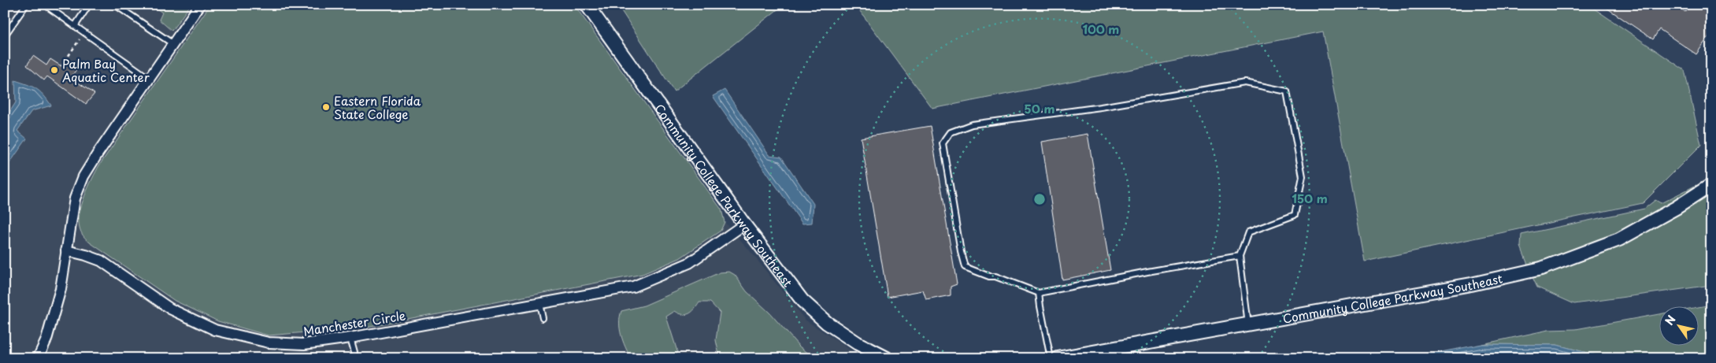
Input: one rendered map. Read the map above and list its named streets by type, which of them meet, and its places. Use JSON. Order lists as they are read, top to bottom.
{
  "streets": {
    "street": ["Community College Parkway Southeast", "Manchester Circle"]
  },
  "crossings": [
    ["Community College Parkway Southeast", "Manchester Circle"]
  ],
  "places": ["Palm Bay Aquatic Center", "Eastern Florida State College"],
  "north": "top left",
  "rings": ["100 m", "50 m", "150 m"]
}
